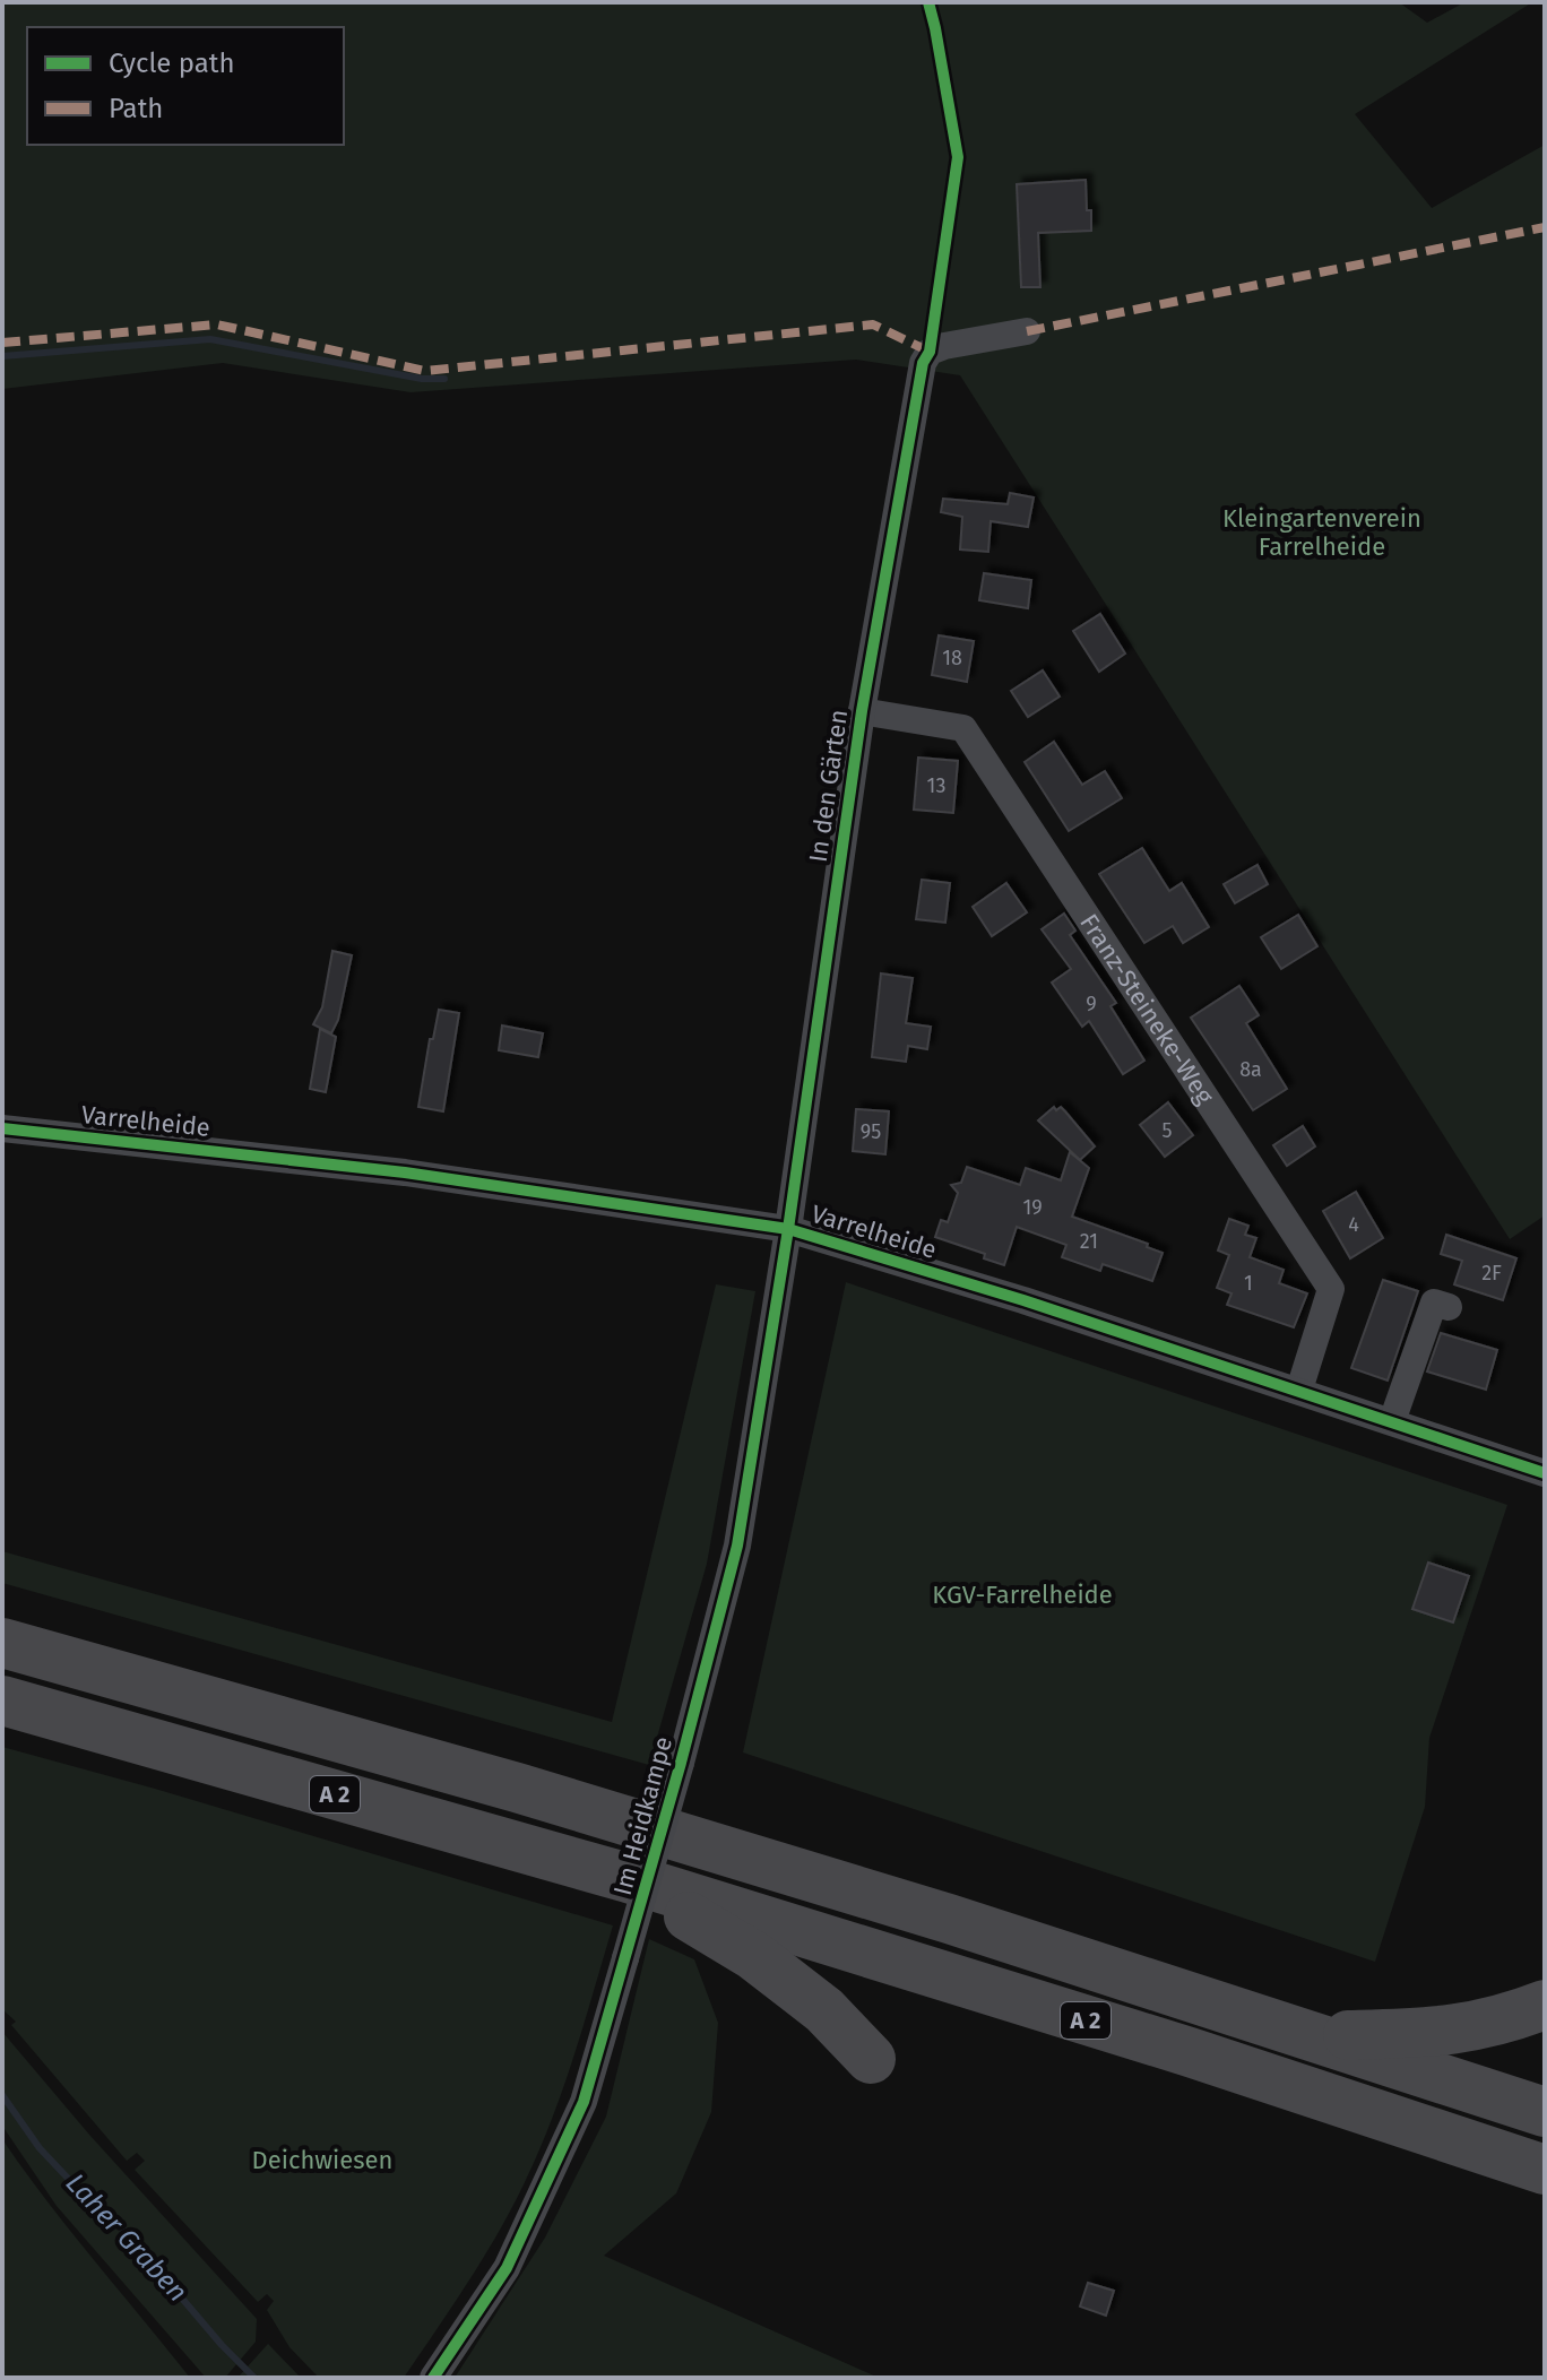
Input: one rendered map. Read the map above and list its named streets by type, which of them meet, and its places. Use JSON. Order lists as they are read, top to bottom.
{
  "streets": {
    "highway": ["A 2"],
    "street": [
      "In den Gärten",
      "Franz-Steineke-Weg",
      "Varrelheide",
      "Im Heidkampe"
    ]
  },
  "crossings": [
    ["In den Gärten", "Franz-Steineke-Weg"],
    ["In den Gärten", "Varrelheide"],
    ["In den Gärten", "Im Heidkampe"],
    ["Franz-Steineke-Weg", "Varrelheide"],
    ["Varrelheide", "Im Heidkampe"]
  ],
  "water": ["Laher Graben"],
  "parks": ["Kleingartenverein Farrelheide", "KGV-Farrelheide", "Deichwiesen"],
  "house_numbers": [
    "18",
    "13",
    "9",
    "8a",
    "5",
    "95",
    "19",
    "4",
    "21",
    "2F",
    "1"
  ],
  "legend": ["Cycle path", "Path"]
}
